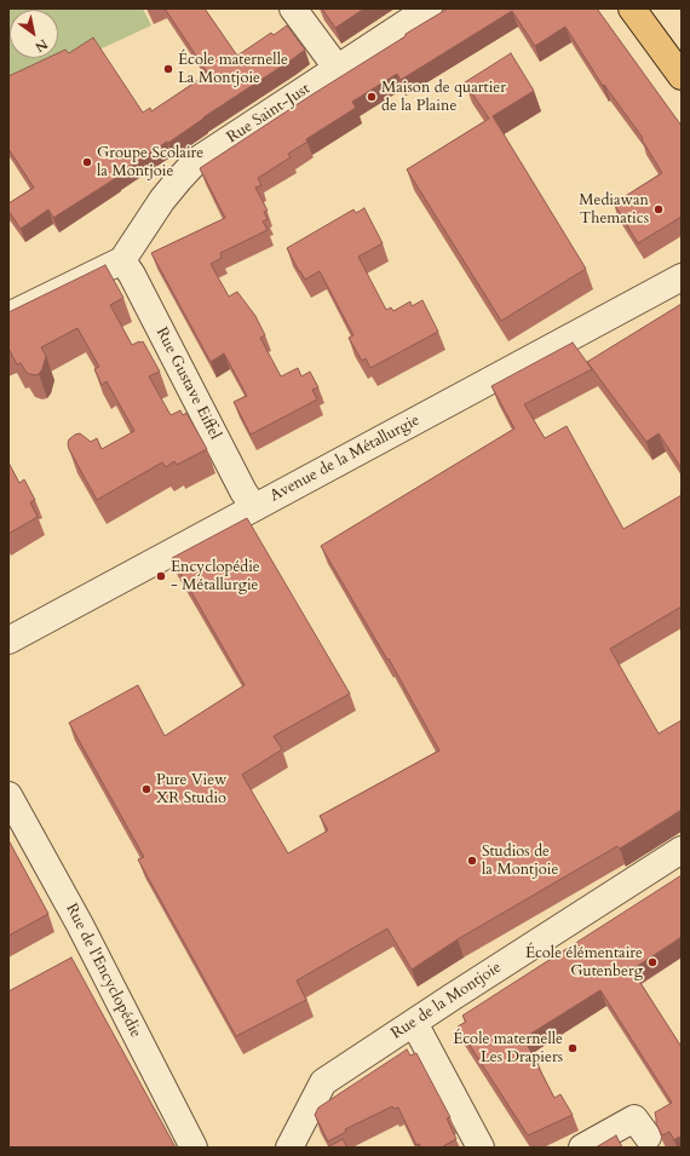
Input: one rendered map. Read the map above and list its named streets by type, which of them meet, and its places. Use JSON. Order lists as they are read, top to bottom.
{
  "streets": {
    "street": [
      "Rue Saint-Just",
      "Rue Gustave Eiffel",
      "Avenue de la Métallurgie",
      "Rue de l'Encyclopédie",
      "Rue de la Montjoie"
    ]
  },
  "crossings": [
    ["Rue Saint-Just", "Rue Gustave Eiffel"],
    ["Rue Gustave Eiffel", "Avenue de la Métallurgie"]
  ],
  "places": [
    "École maternelle La Montjoie",
    "Maison de quartier de la Plaine",
    "Groupe Scolaire la Montjoie",
    "Mediawan Thematics",
    "Encyclopédie - Métallurgie",
    "Pure View XR Studio",
    "Studios de la Montjoie",
    "École élémentaire Gutenberg",
    "École maternelle Les Drapiers"
  ],
  "north": "bottom right"
}
